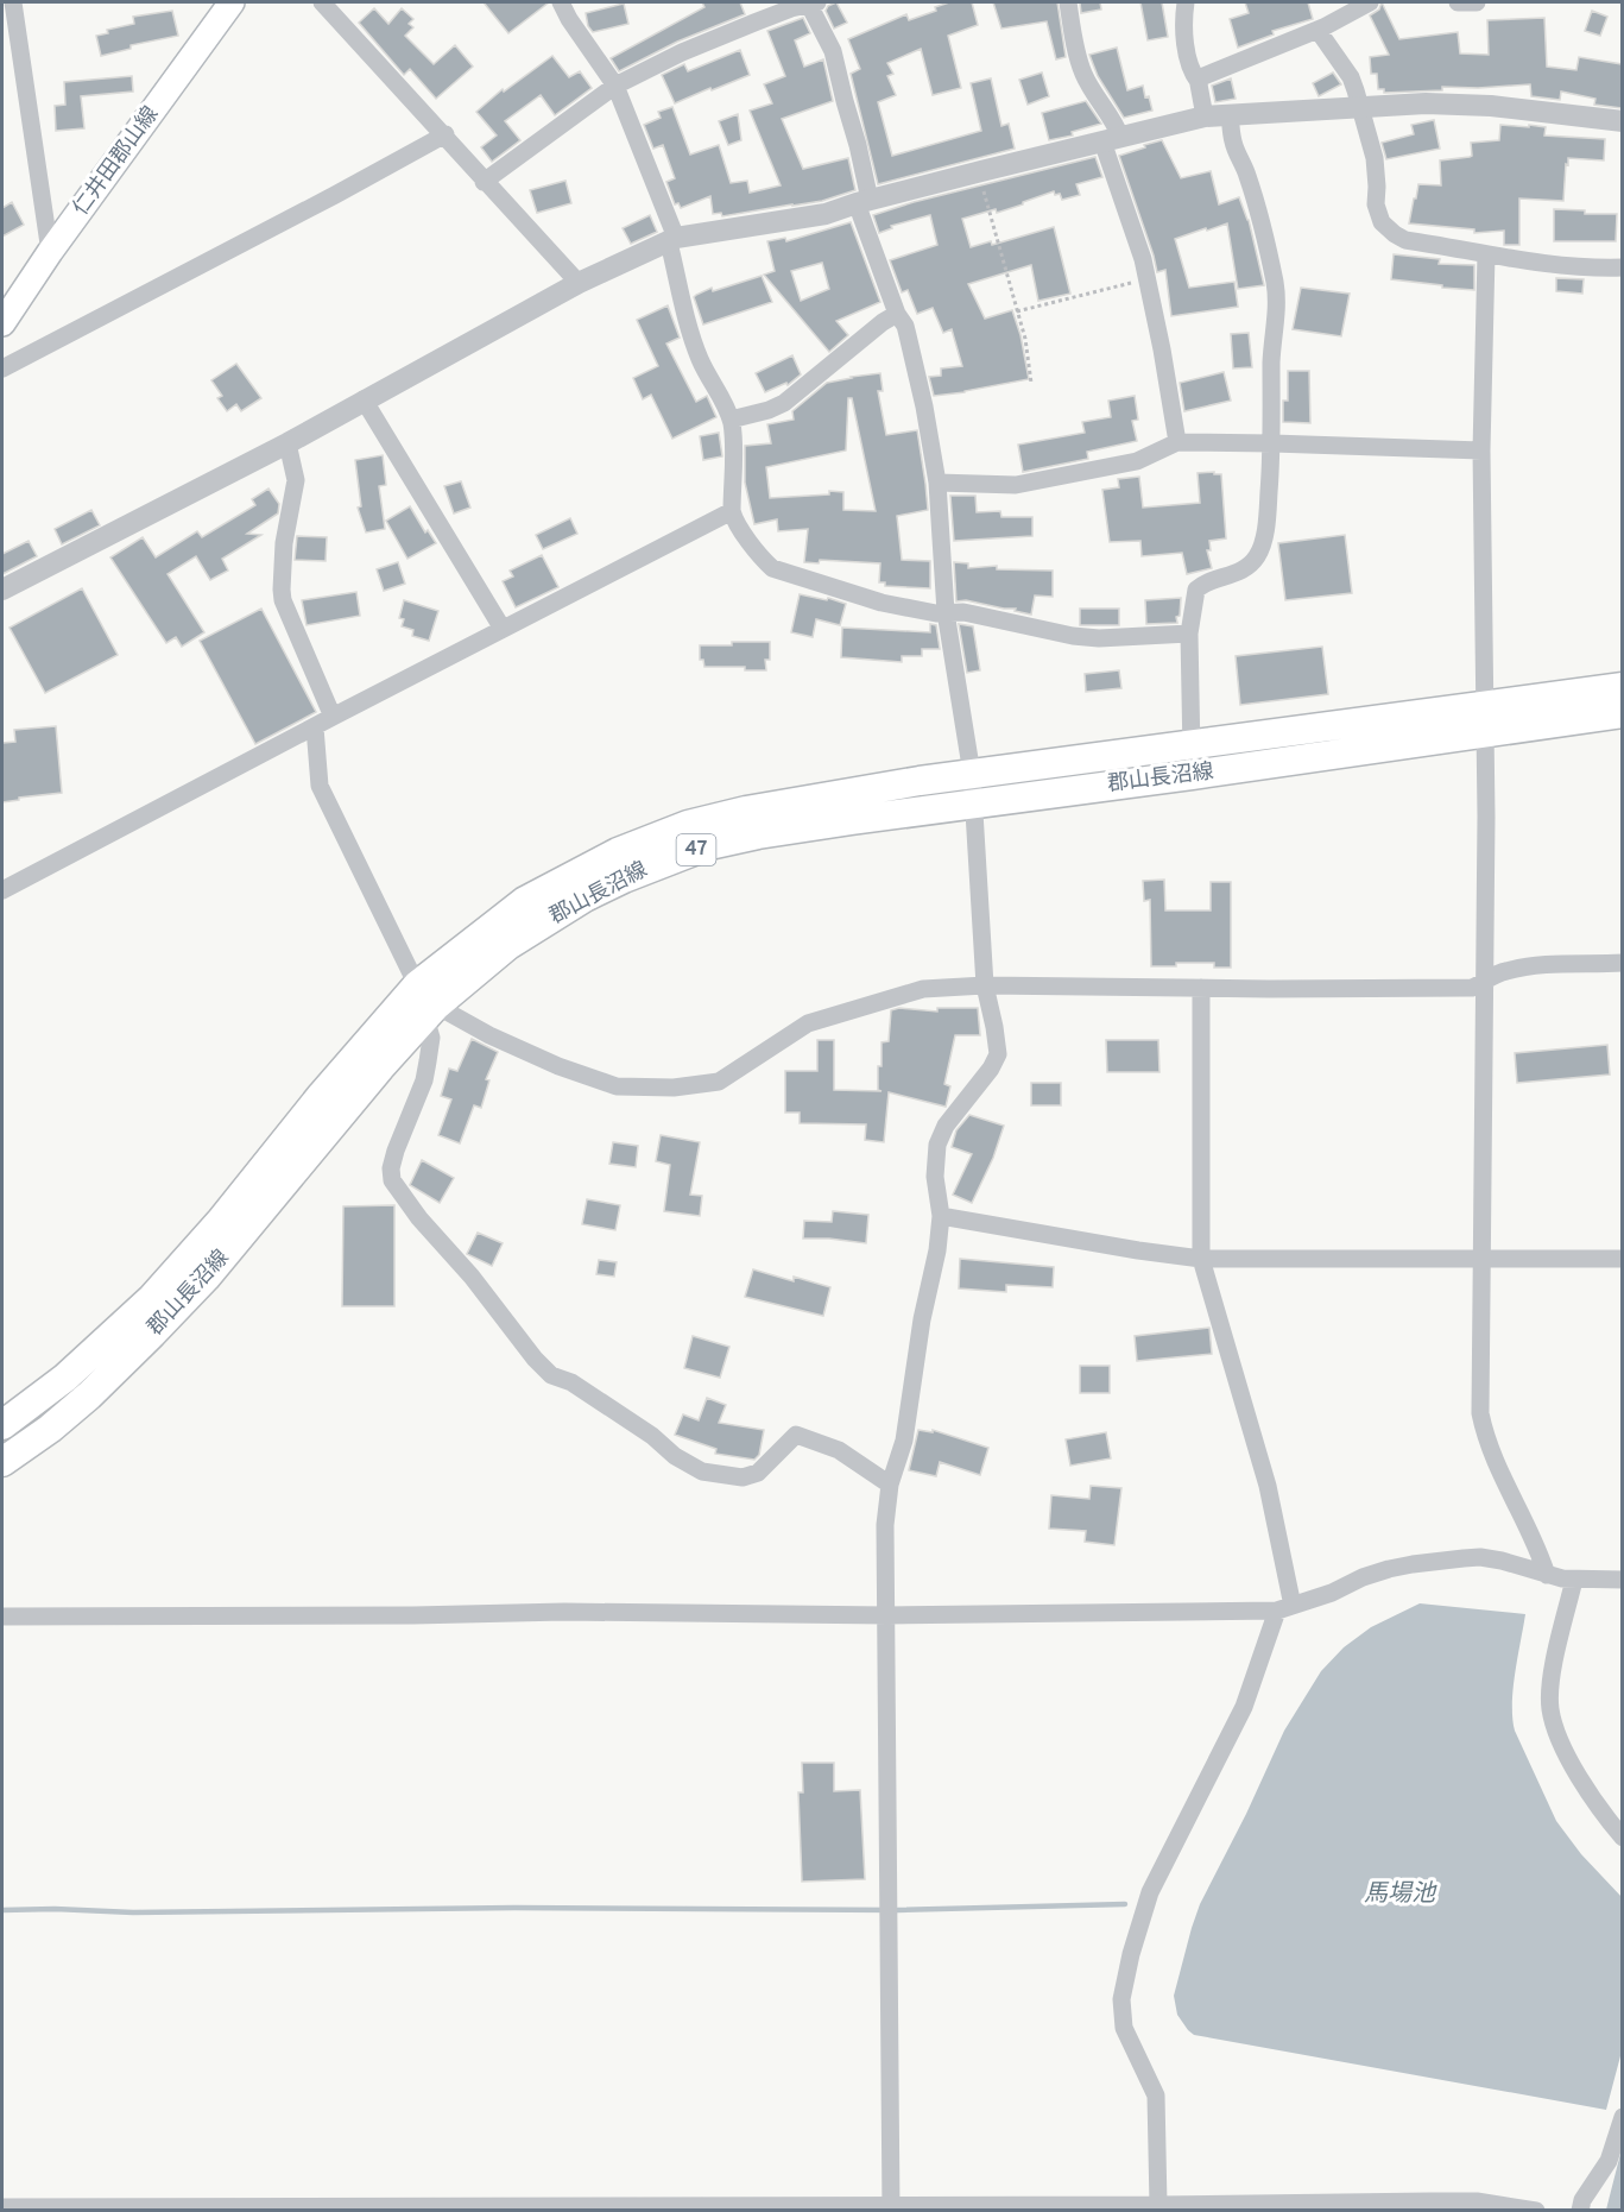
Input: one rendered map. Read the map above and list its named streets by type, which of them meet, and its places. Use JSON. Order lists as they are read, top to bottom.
{
  "streets": {
    "main road": ["仁井田郡山線", "郡山長沼線", "47"]
  },
  "water": ["馬場池"]
}
